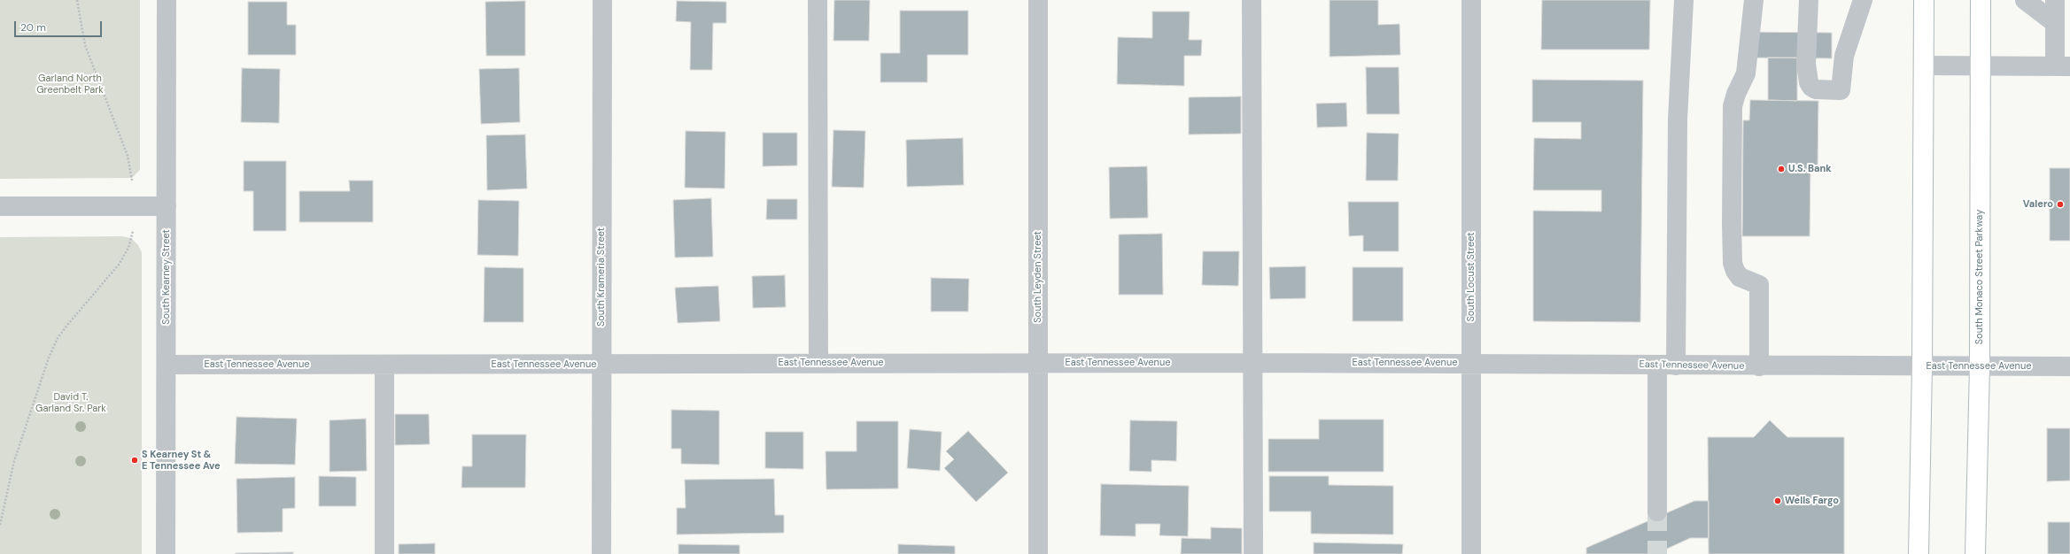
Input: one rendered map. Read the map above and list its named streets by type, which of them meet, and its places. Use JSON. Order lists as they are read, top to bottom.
{
  "streets": {
    "main road": ["South Monaco Street Parkway"],
    "street": [
      "South Kearney Street",
      "South Krameria Street",
      "South Leyden Street",
      "South Locust Street",
      "East Tennessee Avenue"
    ]
  },
  "crossings": [
    ["South Kearney Street", "East Tennessee Avenue"],
    ["South Krameria Street", "East Tennessee Avenue"],
    ["South Leyden Street", "East Tennessee Avenue"],
    ["South Locust Street", "East Tennessee Avenue"],
    ["South Monaco Street Parkway", "East Tennessee Avenue"]
  ],
  "parks": ["Garland North Greenbelt Park", "David T. Garland Sr. Park"],
  "places": [
    "U.S. Bank",
    "Valero",
    "S Kearney St & E Tennessee Ave",
    "Wells Fargo"
  ],
  "scale_bar": "20 m"
}
